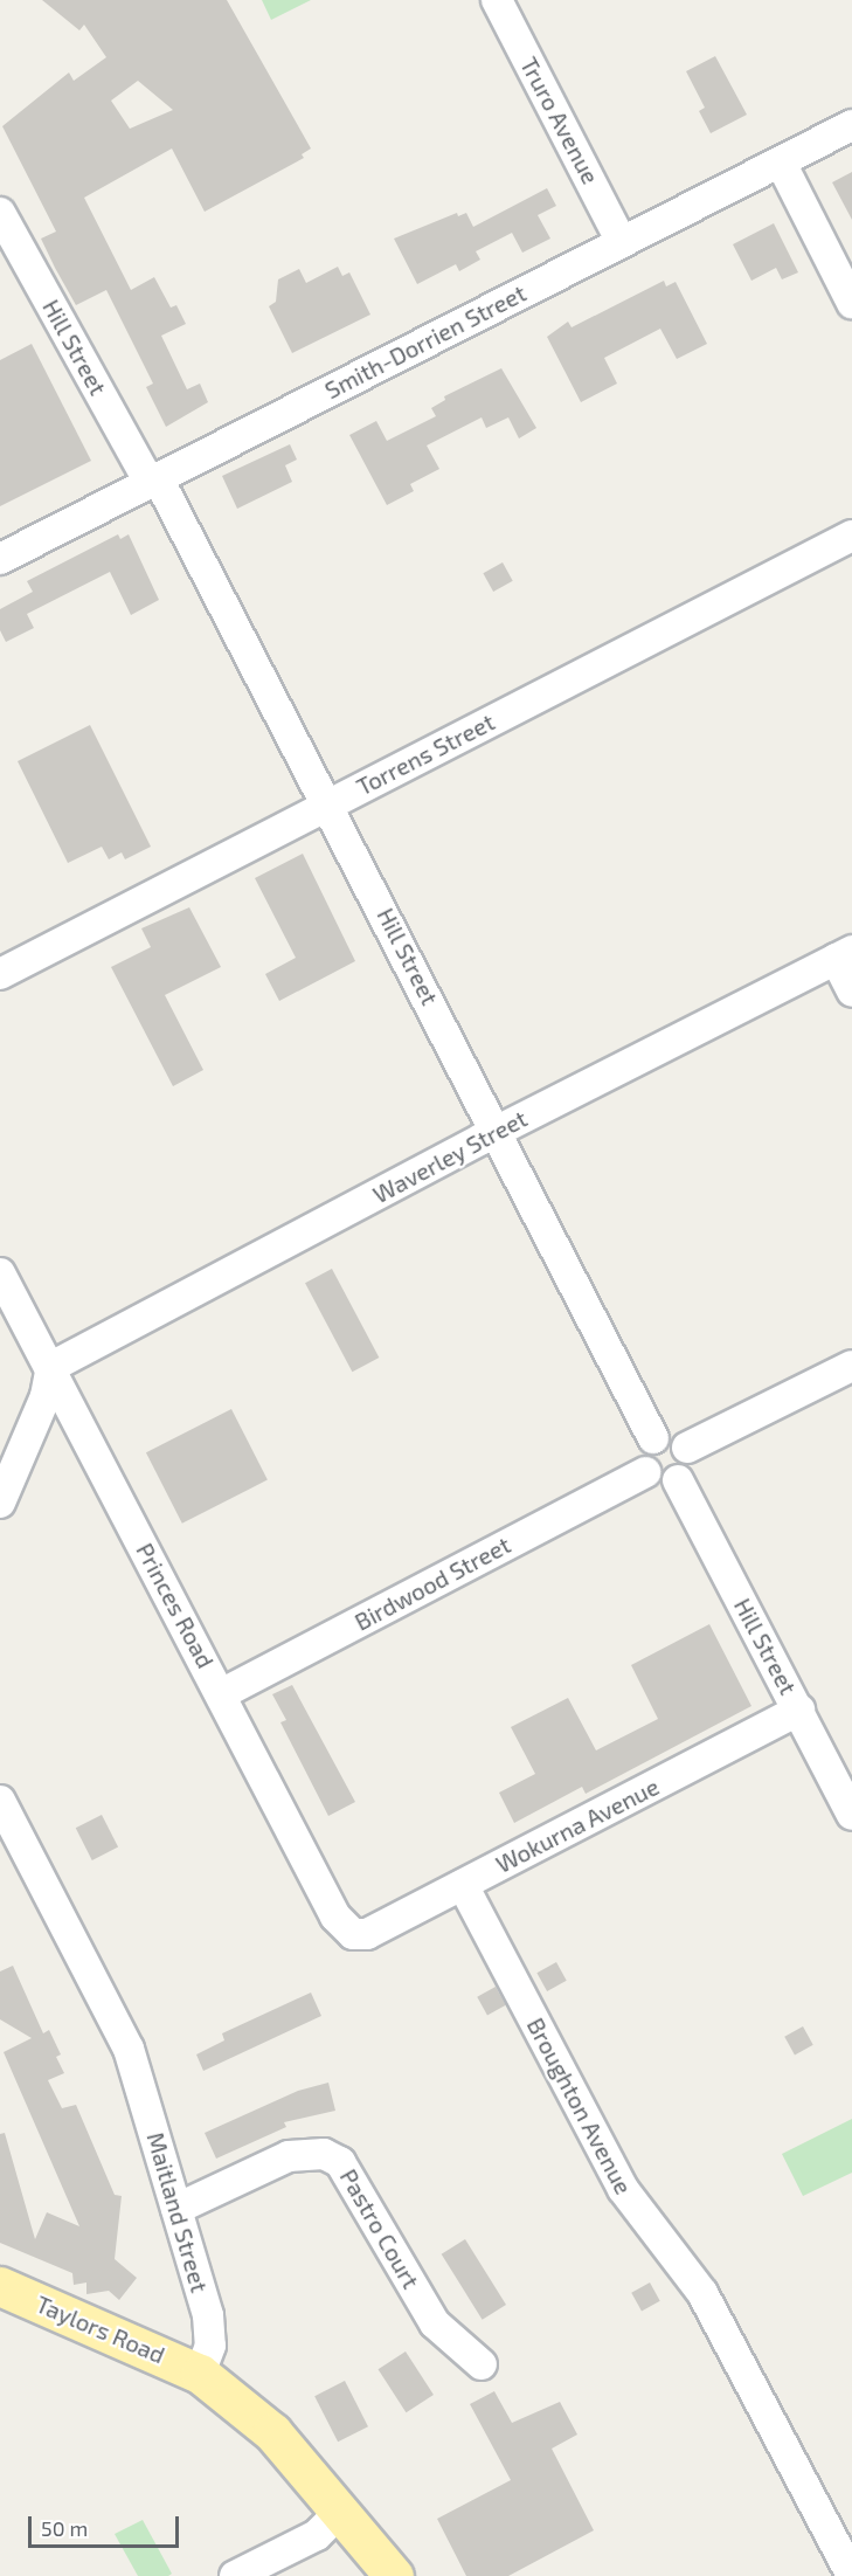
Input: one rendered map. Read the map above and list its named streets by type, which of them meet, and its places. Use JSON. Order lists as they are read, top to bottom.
{
  "streets": {
    "main road": ["Taylors Road"],
    "street": [
      "Truro Avenue",
      "Smith-Dorrien Street",
      "Hill Street",
      "Torrens Street",
      "Waverley Street",
      "Birdwood Street",
      "Princes Road",
      "Wokurna Avenue",
      "Broughton Avenue",
      "Maitland Street",
      "Pastro Court"
    ]
  },
  "crossings": [
    ["Truro Avenue", "Smith-Dorrien Street"],
    ["Smith-Dorrien Street", "Hill Street"],
    ["Hill Street", "Torrens Street"],
    ["Hill Street", "Waverley Street"],
    ["Hill Street", "Birdwood Street"],
    ["Hill Street", "Wokurna Avenue"],
    ["Waverley Street", "Princes Road"],
    ["Birdwood Street", "Princes Road"],
    ["Princes Road", "Wokurna Avenue"],
    ["Wokurna Avenue", "Broughton Avenue"],
    ["Maitland Street", "Pastro Court"],
    ["Maitland Street", "Taylors Road"]
  ],
  "scale_bar": "50 m"
}
